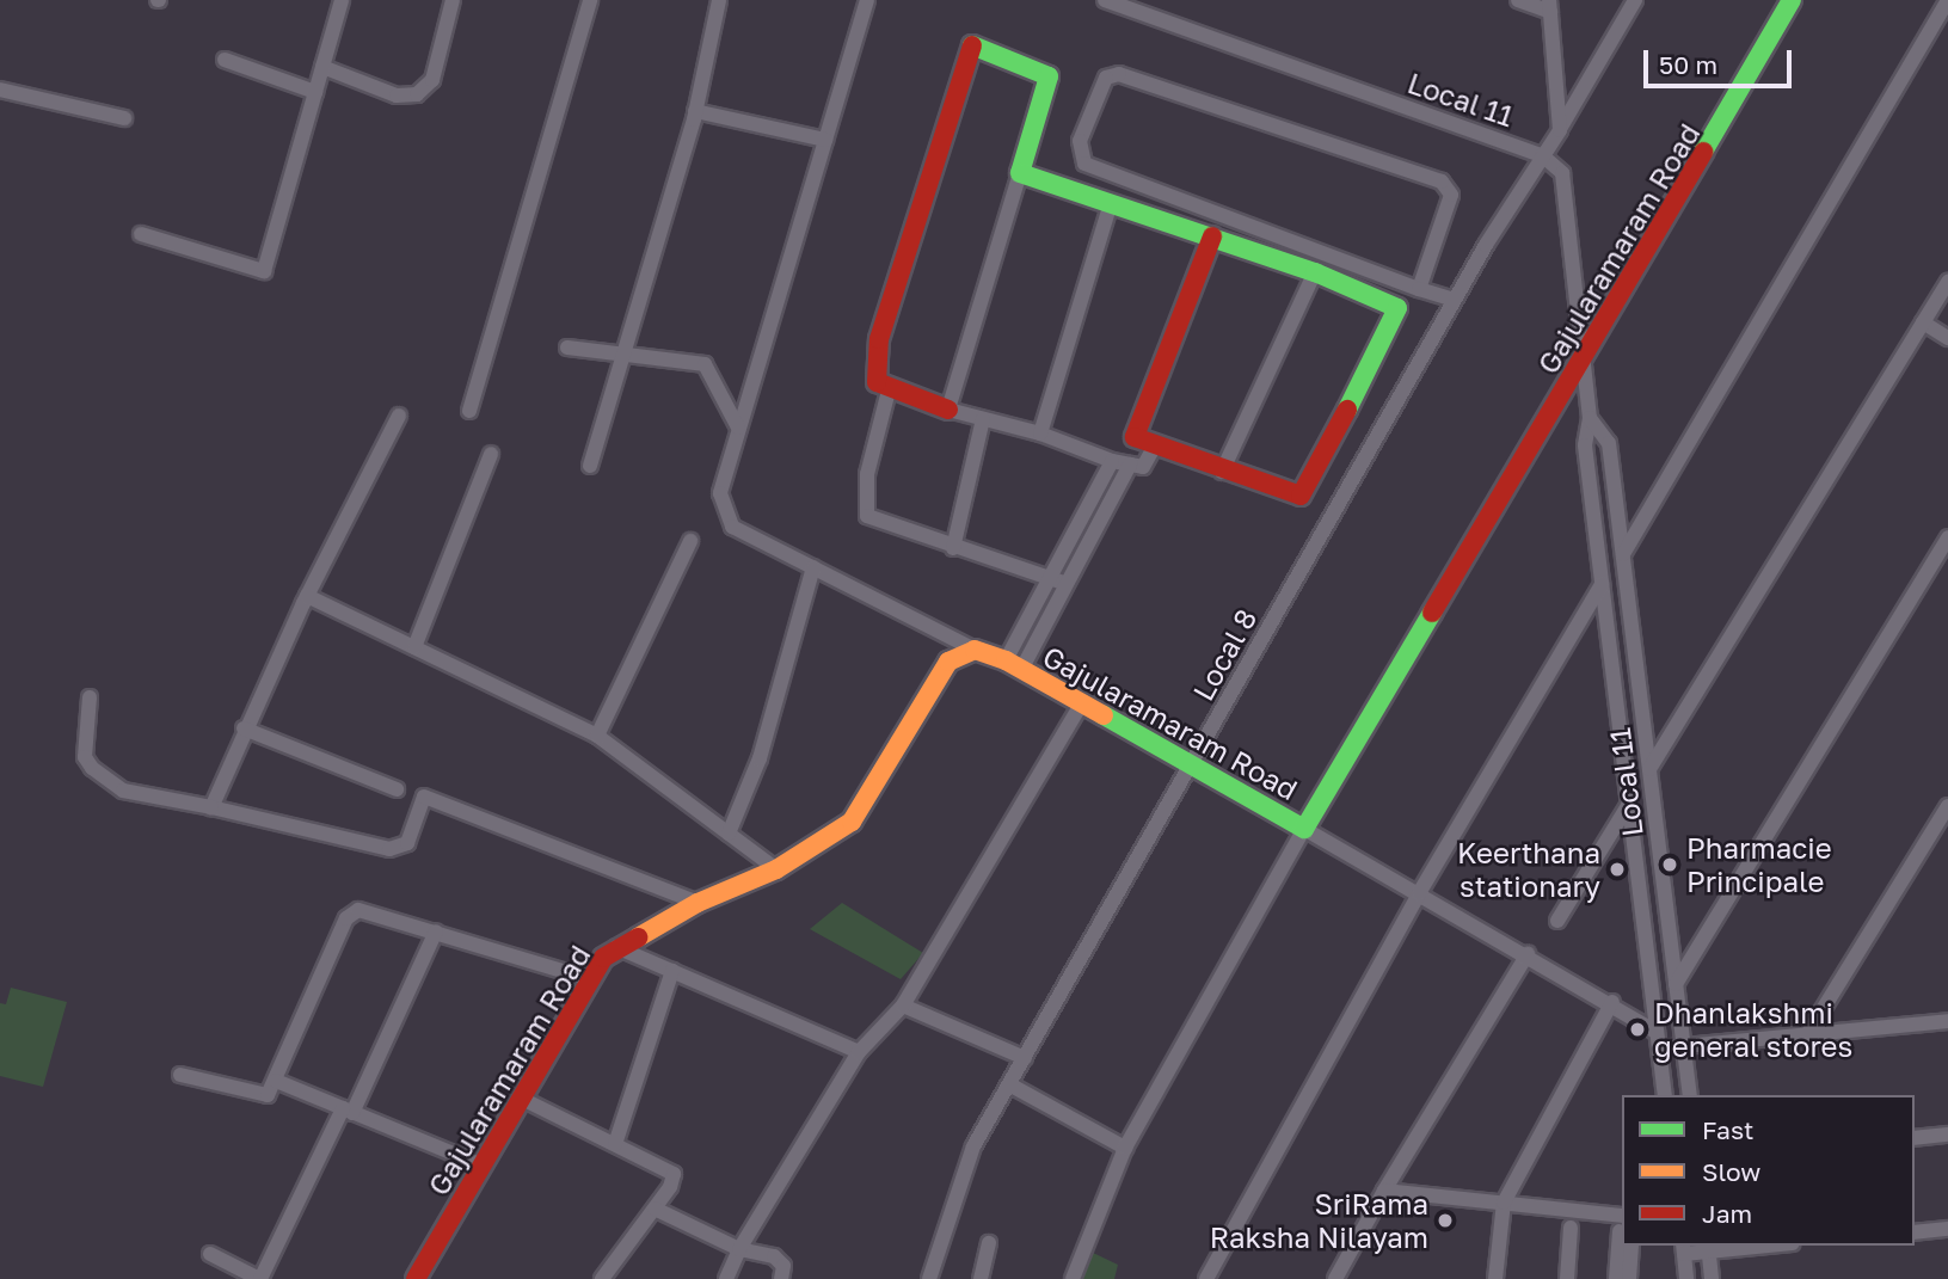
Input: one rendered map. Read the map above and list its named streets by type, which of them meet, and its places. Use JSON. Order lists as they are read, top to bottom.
{
  "streets": {
    "main road": ["Gajularamaram Road"],
    "street": ["Local 11", "Local 8"]
  },
  "crossings": [
    ["Local 11", "Gajularamaram Road"],
    ["Local 11", "Local 8"],
    ["Gajularamaram Road", "Local 8"]
  ],
  "places": [
    "Pharmacie Principale",
    "Keerthana stationary",
    "Dhanlakshmi general stores",
    "SriRama Raksha Nilayam"
  ],
  "legend": ["Fast", "Slow", "Jam"],
  "scale_bar": "50 m"
}
